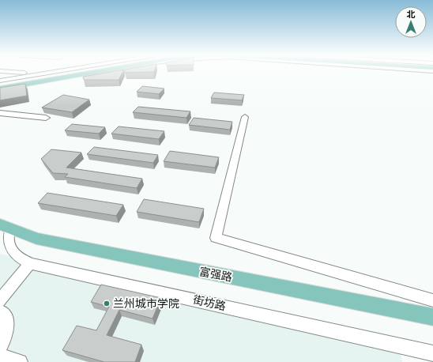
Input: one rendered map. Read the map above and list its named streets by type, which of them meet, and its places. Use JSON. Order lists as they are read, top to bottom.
{
  "streets": {
    "main road": ["富强路"],
    "street": ["街坊路"]
  },
  "crossings": [
    ["富强路", "街坊路"]
  ],
  "places": ["兰州城市学院"],
  "north": "top"
}
